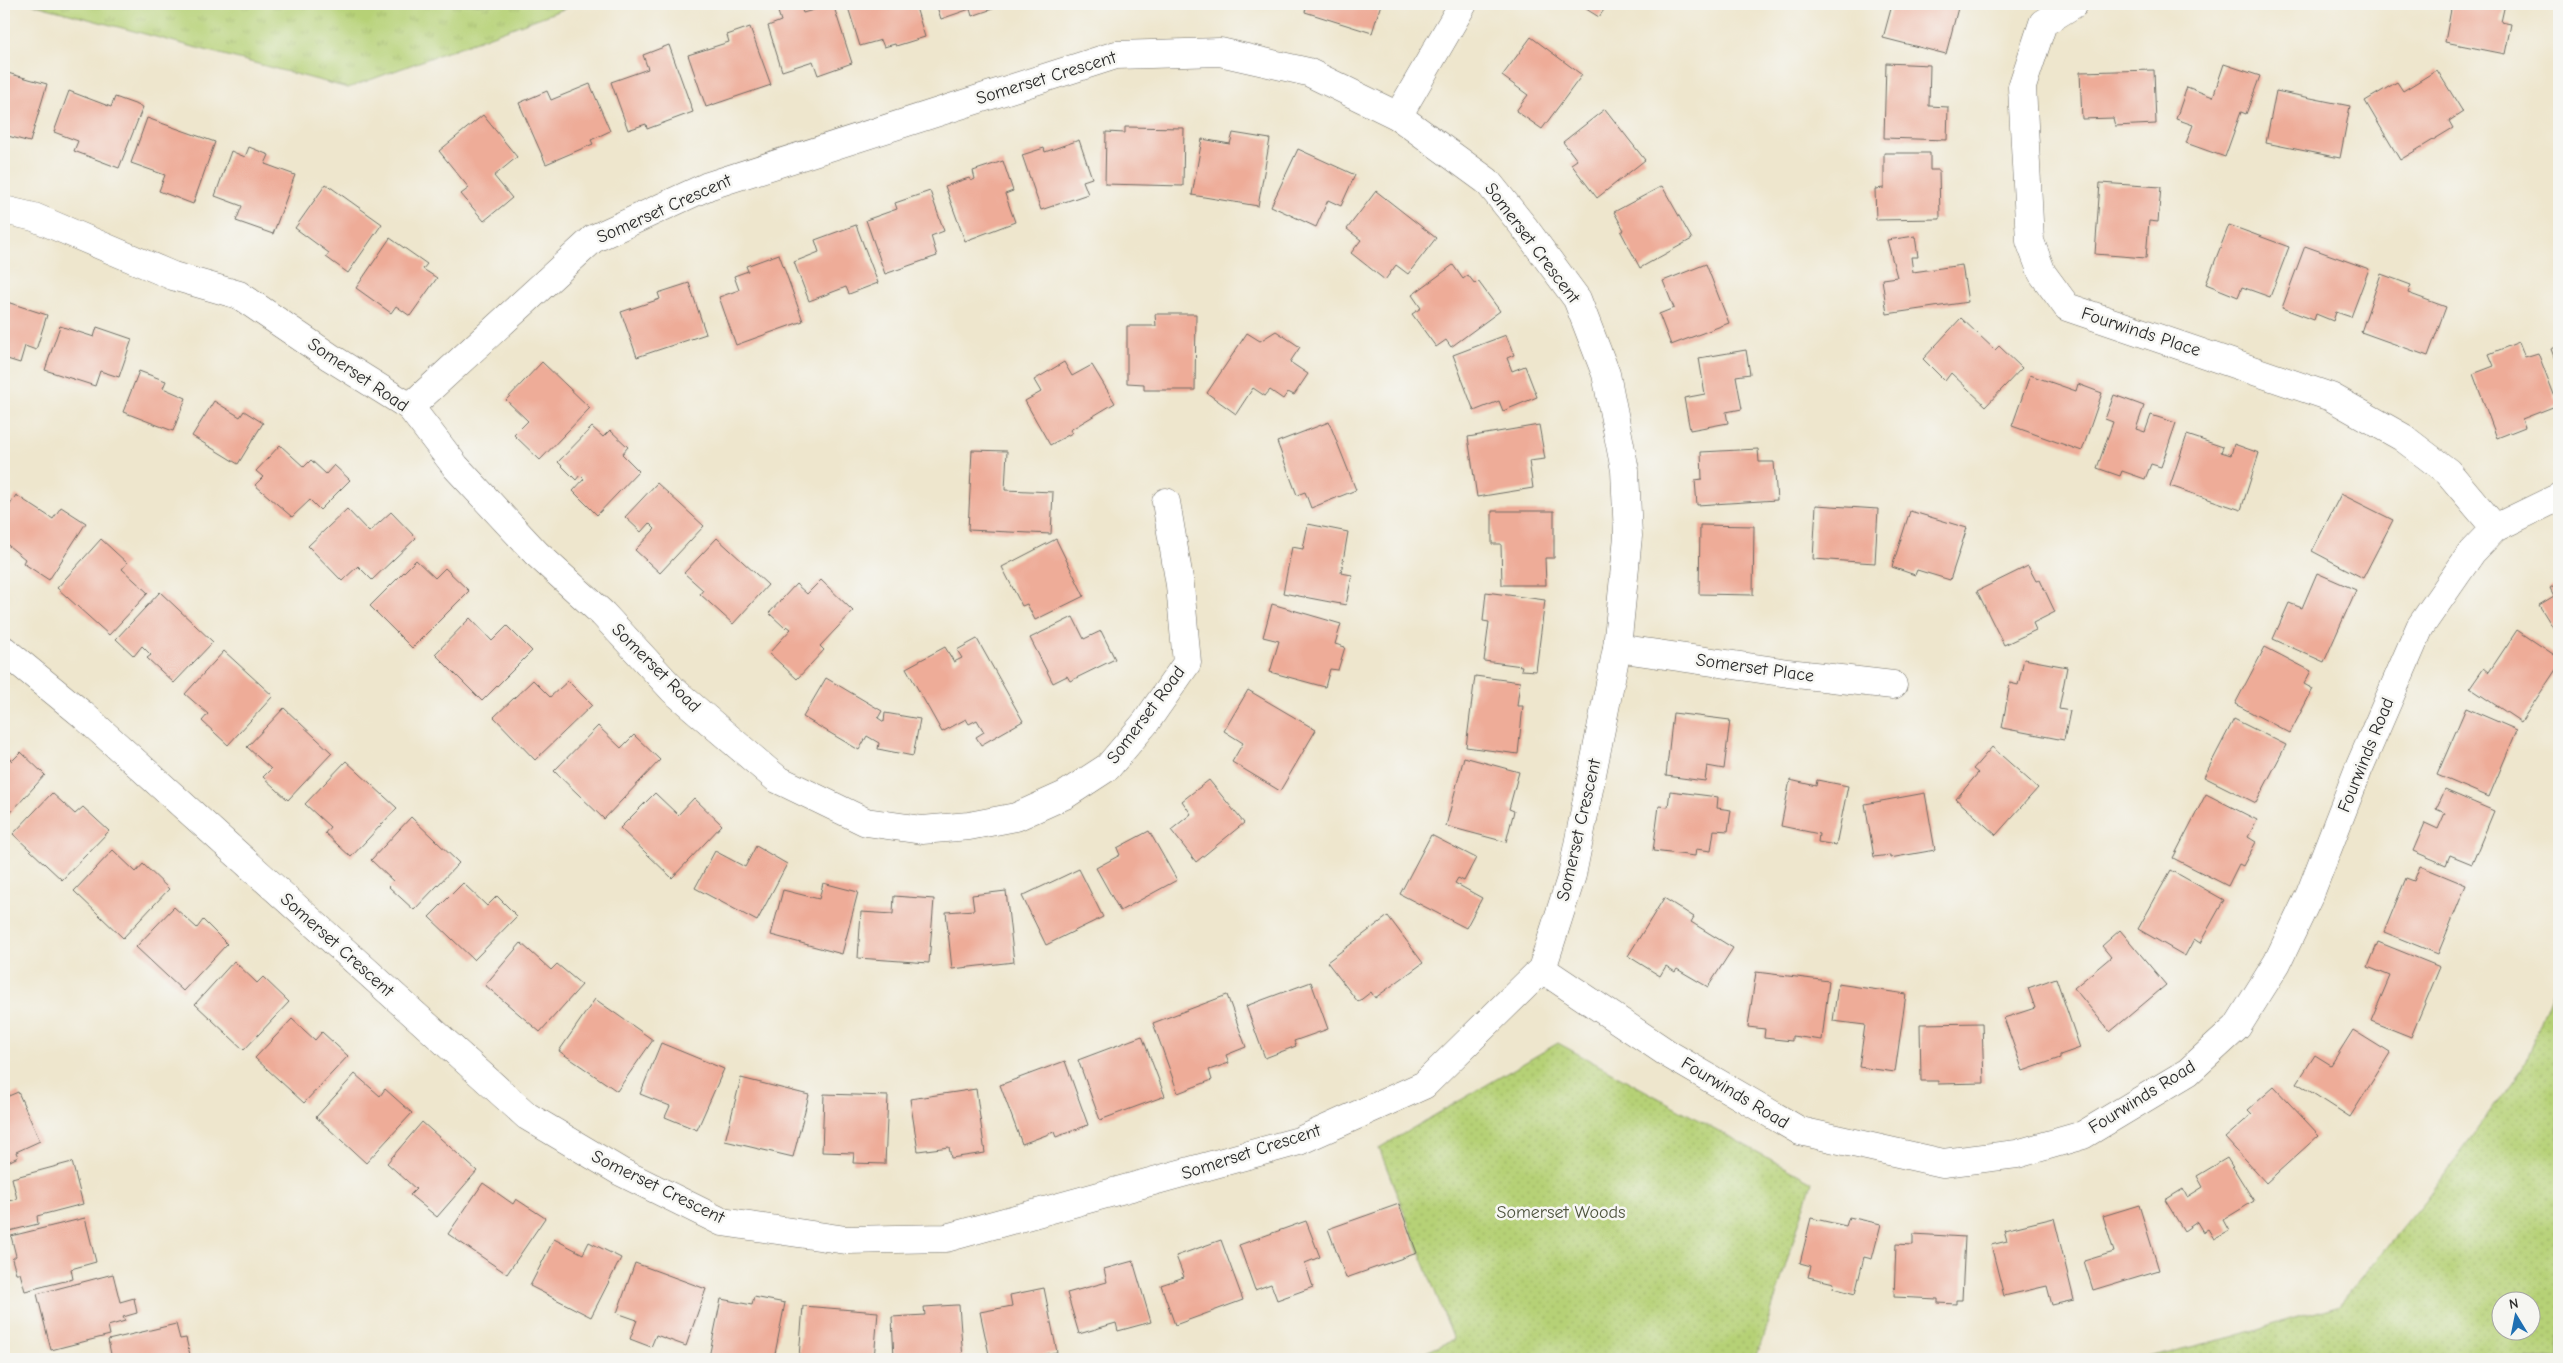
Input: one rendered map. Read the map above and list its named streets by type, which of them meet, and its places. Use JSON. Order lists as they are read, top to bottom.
{
  "streets": {
    "street": [
      "Somerset Crescent",
      "Fourwinds Place",
      "Somerset Road",
      "Somerset Place",
      "Fourwinds Road"
    ]
  },
  "crossings": [
    ["Somerset Crescent", "Somerset Road"],
    ["Somerset Crescent", "Somerset Place"],
    ["Somerset Crescent", "Fourwinds Road"],
    ["Fourwinds Place", "Fourwinds Road"]
  ],
  "parks": ["Somerset Woods"],
  "north": "top"
}
